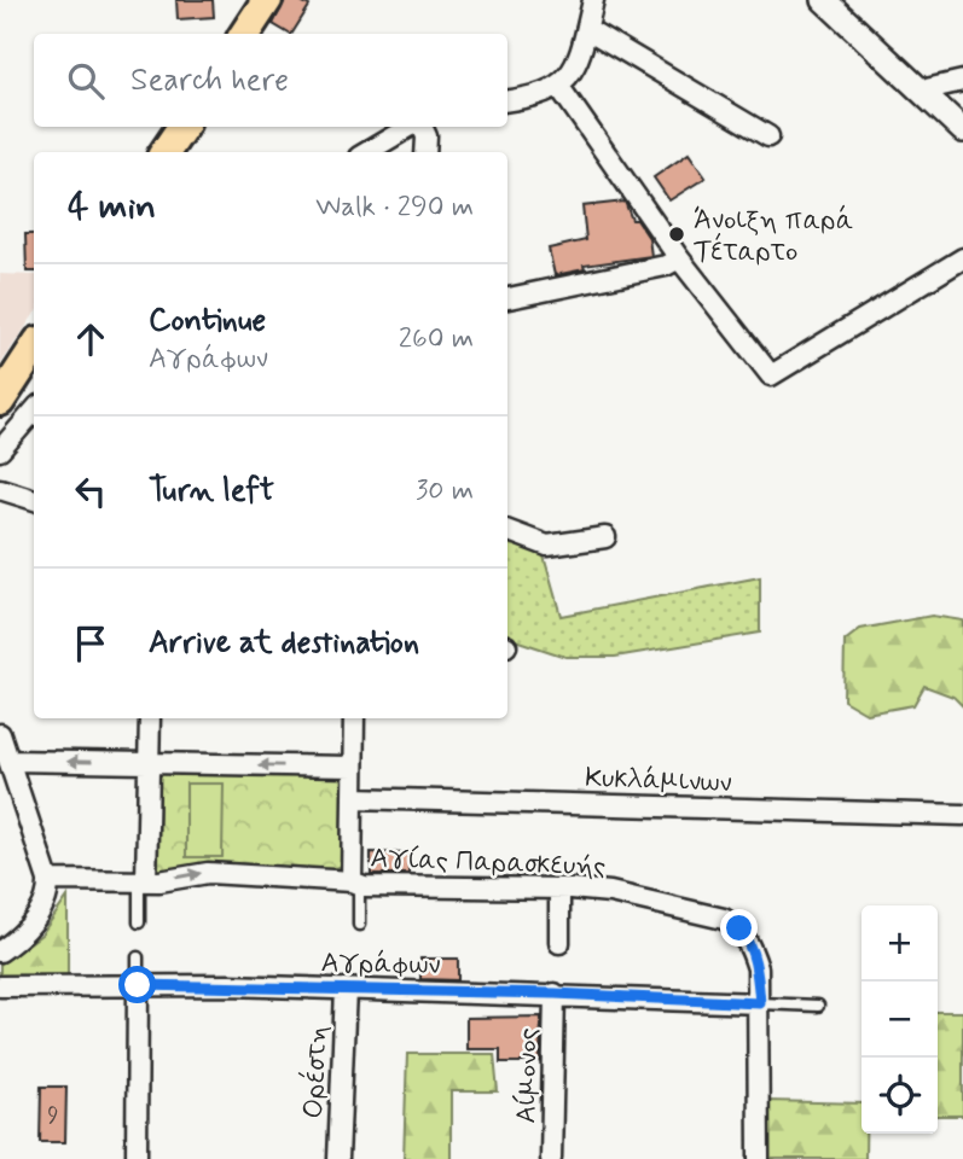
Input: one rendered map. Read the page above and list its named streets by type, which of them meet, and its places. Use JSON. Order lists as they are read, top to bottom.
{
  "streets": {
    "street": [
      "Κυκλάμινων",
      "Αγίας Παρασκευής",
      "Αγράφων",
      "Ορέστη",
      "Αίμονος"
    ]
  },
  "crossings": [
    ["Αγίας Παρασκευής", "Αγράφων"],
    ["Αγράφων", "Ορέστη"],
    ["Αγράφων", "Αίμονος"]
  ],
  "places": ["Άνοιξη παρά Τέταρτο"],
  "house_numbers": ["9"],
  "page": {
    "search": "Search here",
    "heading": ["4 min", "Walk · 290 m"],
    "list": [
      ["Continue", "Αγράφων", "260 m"],
      ["Turn left", "30 m"],
      "Arrive at destination"
    ],
    "map_buttons": ["+", "−"]
  }
}
